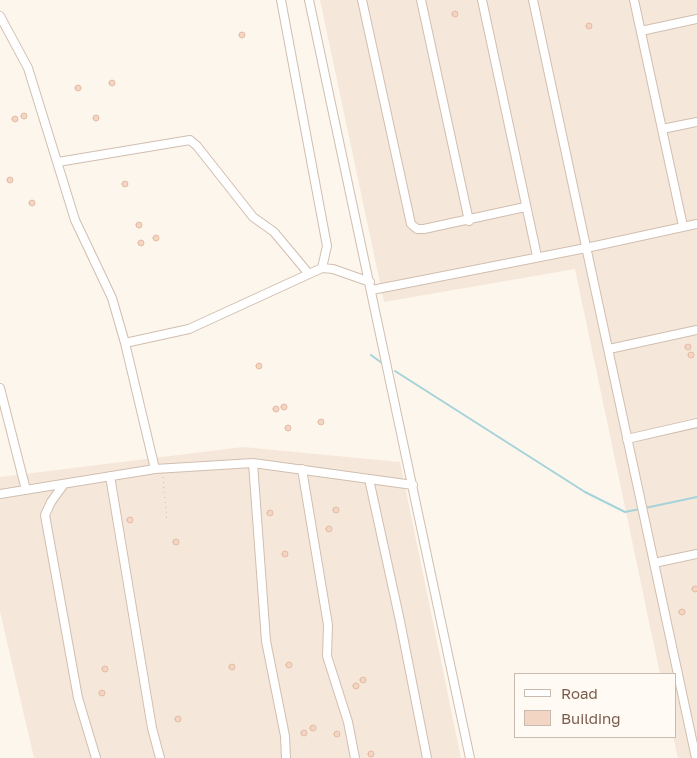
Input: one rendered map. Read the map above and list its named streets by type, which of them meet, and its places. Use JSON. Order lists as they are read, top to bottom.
{
  "legend": ["Road", "Building"]
}
